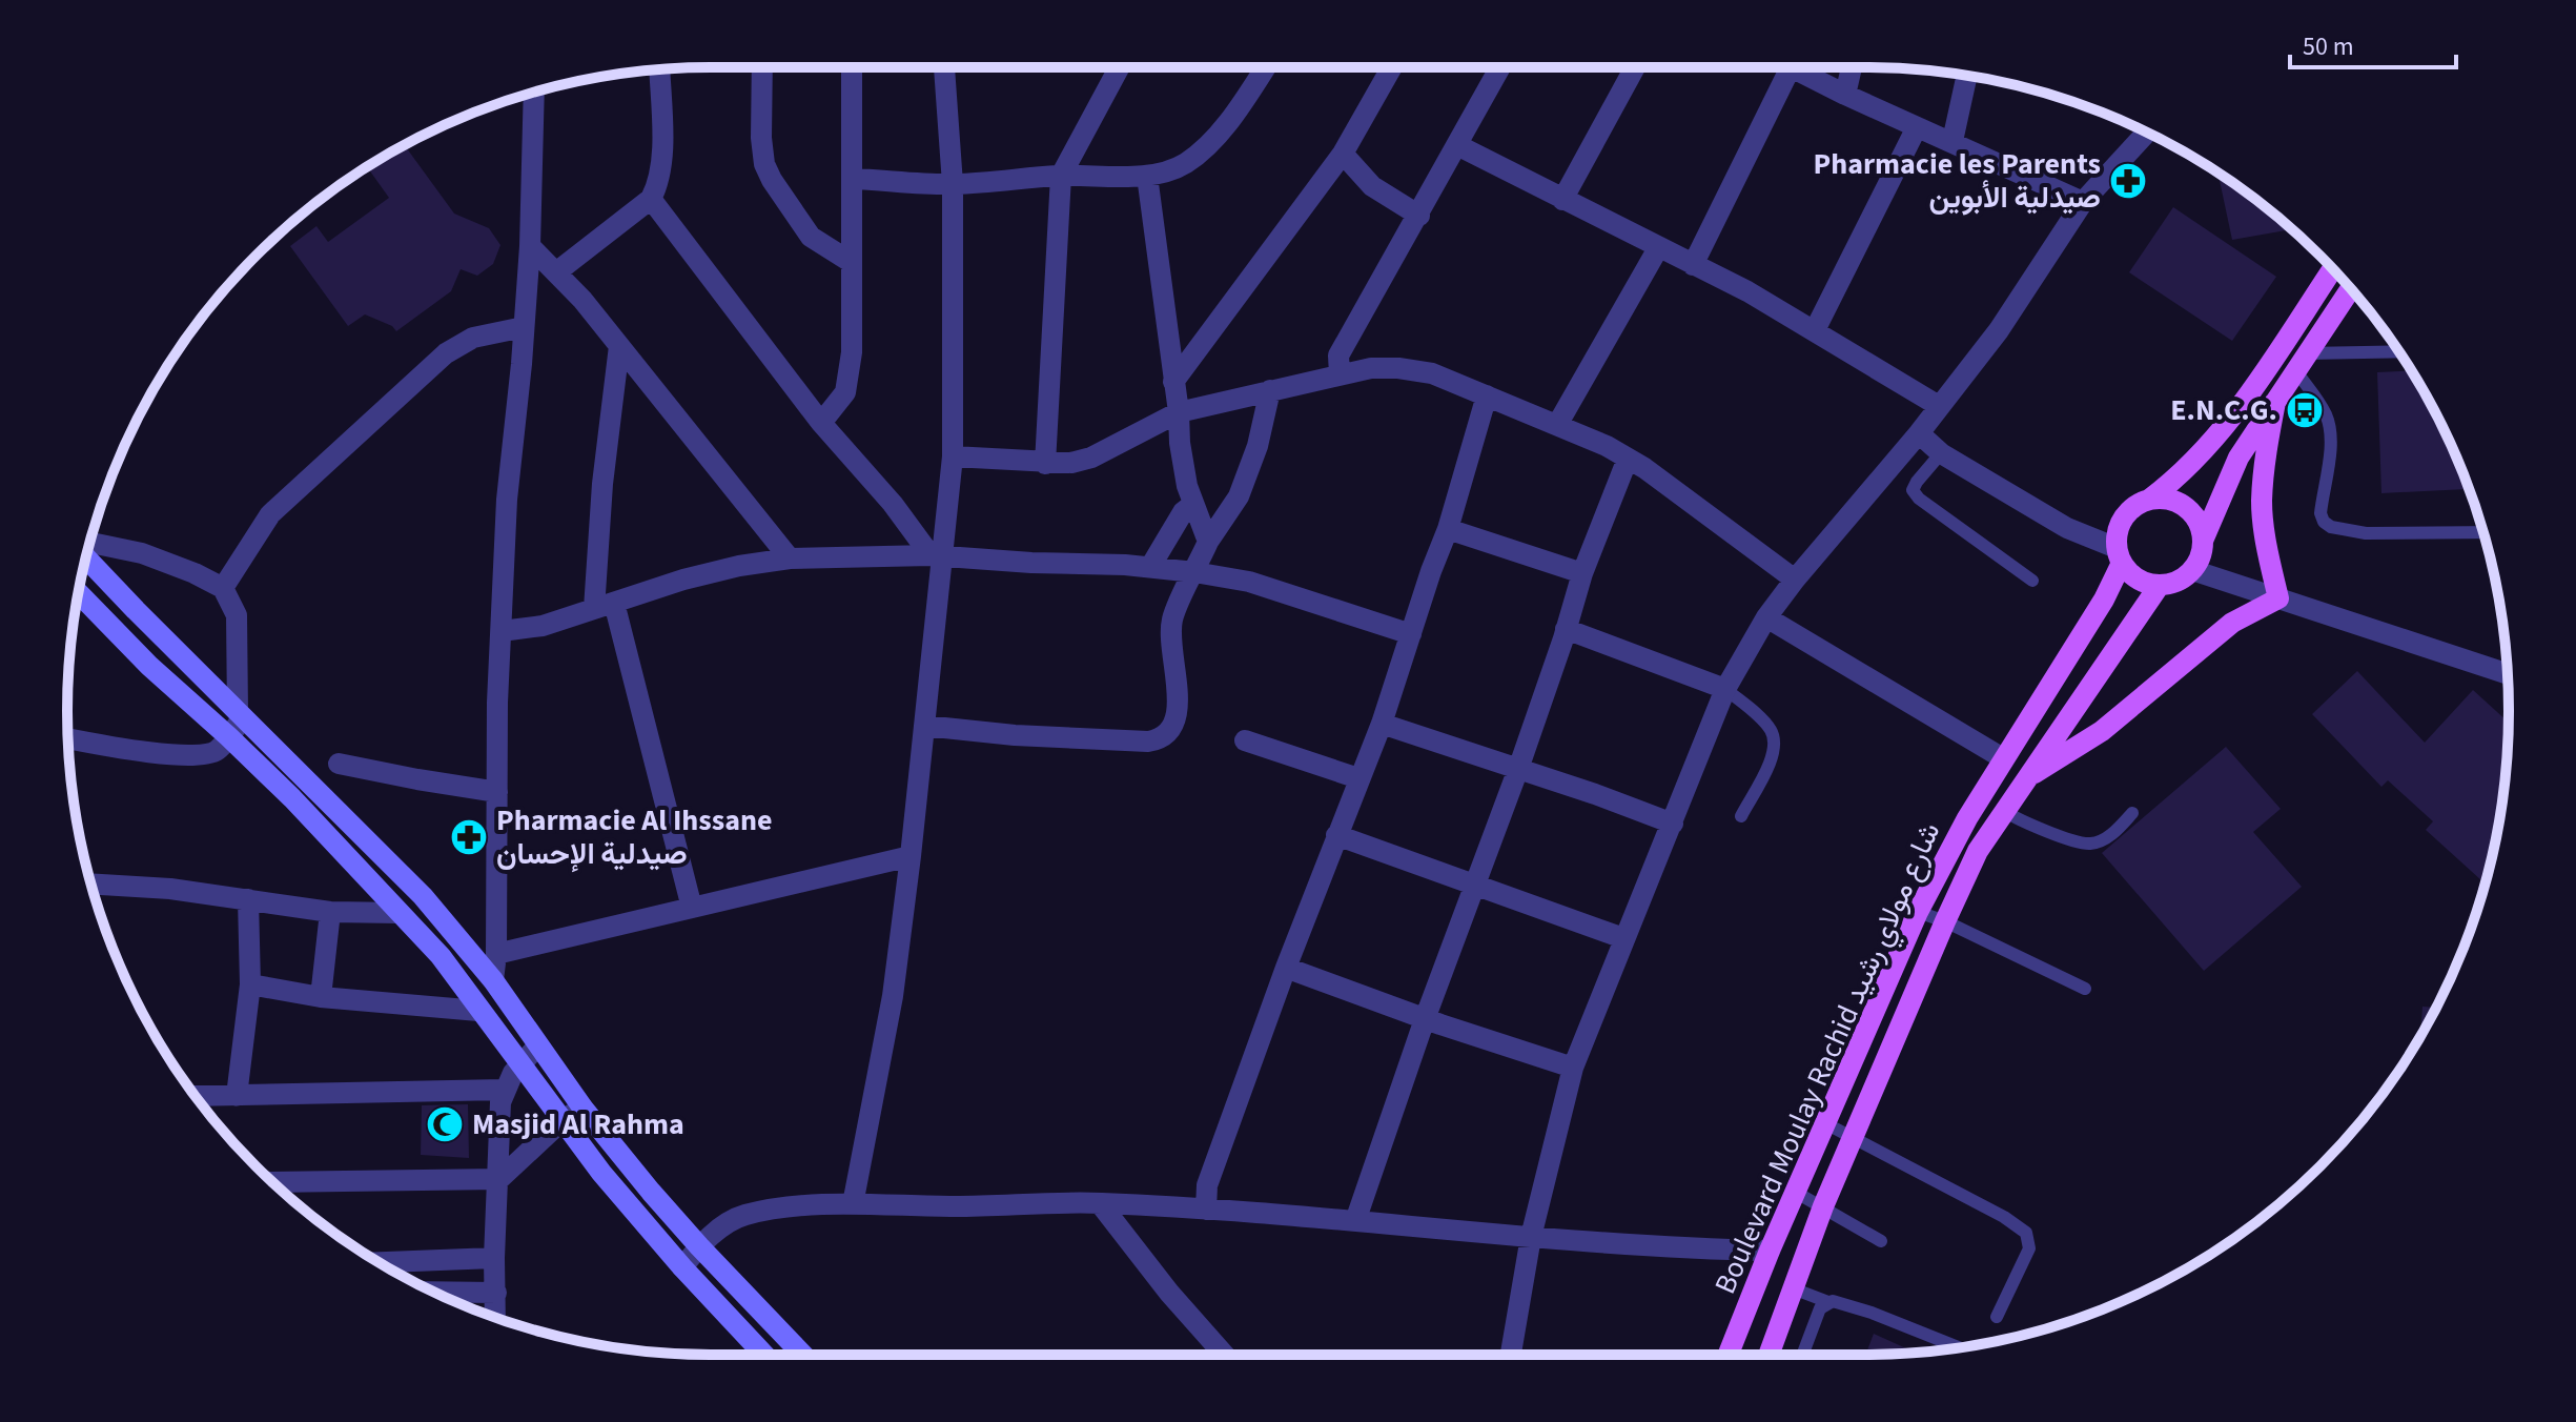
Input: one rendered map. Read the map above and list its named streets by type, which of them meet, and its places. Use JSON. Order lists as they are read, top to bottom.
{
  "streets": {
    "main road": ["Boulevard Moulay Rachid شارع مولاي رشيد"]
  },
  "places": {
    "pharmacy": ["Pharmacie les Parents صيدلية الأبوين", "Pharmacie Al Ihssane صيدلية الإحسان"],
    "bus stop": ["E.N.C.G."],
    "mosque": ["Masjid Al Rahma"]
  },
  "scale_bar": "50 m"
}
